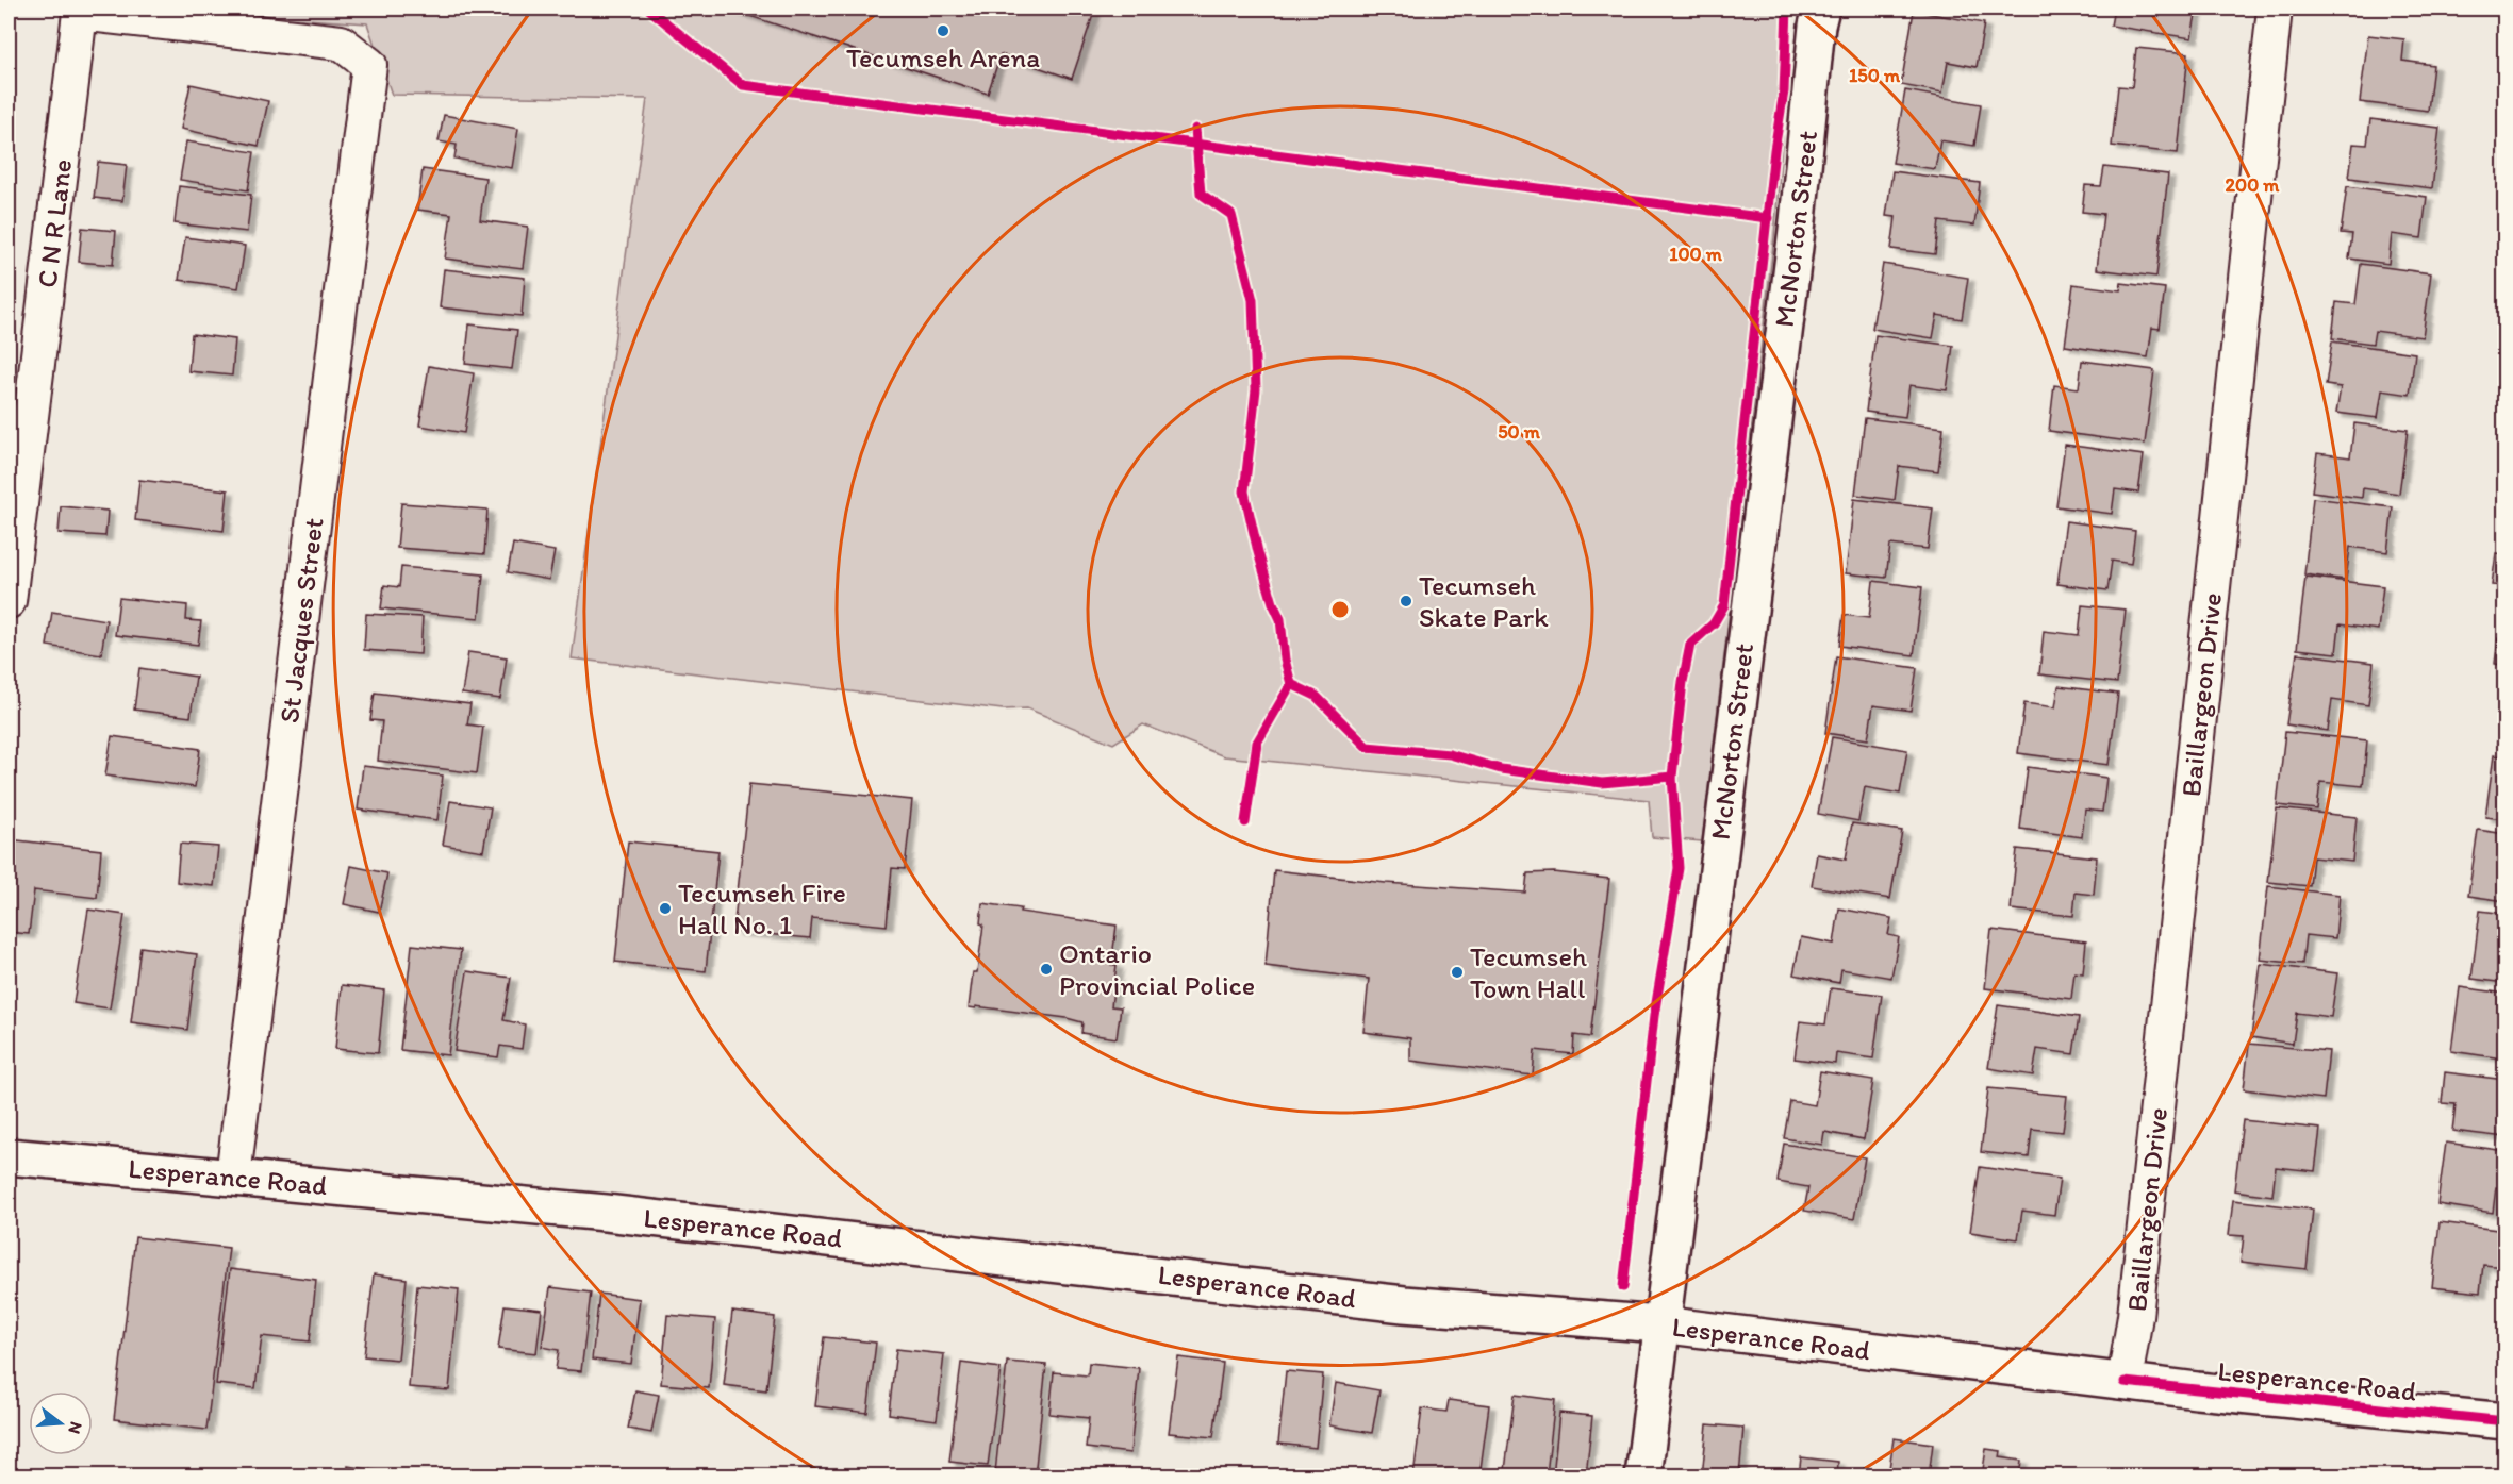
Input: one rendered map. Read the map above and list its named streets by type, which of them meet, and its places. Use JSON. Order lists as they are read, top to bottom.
{
  "streets": {
    "main road": ["McNorton Street", "Lesperance Road"],
    "street": ["C N R Lane", "St Jacques Street", "Baillargeon Drive"]
  },
  "crossings": [
    ["C N R Lane", "St Jacques Street"],
    ["McNorton Street", "Lesperance Road"],
    ["St Jacques Street", "Lesperance Road"],
    ["Baillargeon Drive", "Lesperance Road"]
  ],
  "places": [
    "Tecumseh Arena",
    "Tecumseh Skate Park",
    "Tecumseh Fire Hall No. 1",
    "Ontario Provincial Police",
    "Tecumseh Town Hall"
  ],
  "north": "right",
  "rings": [
    "150 m",
    "200 m",
    "100 m",
    "50 m"
  ]
}
